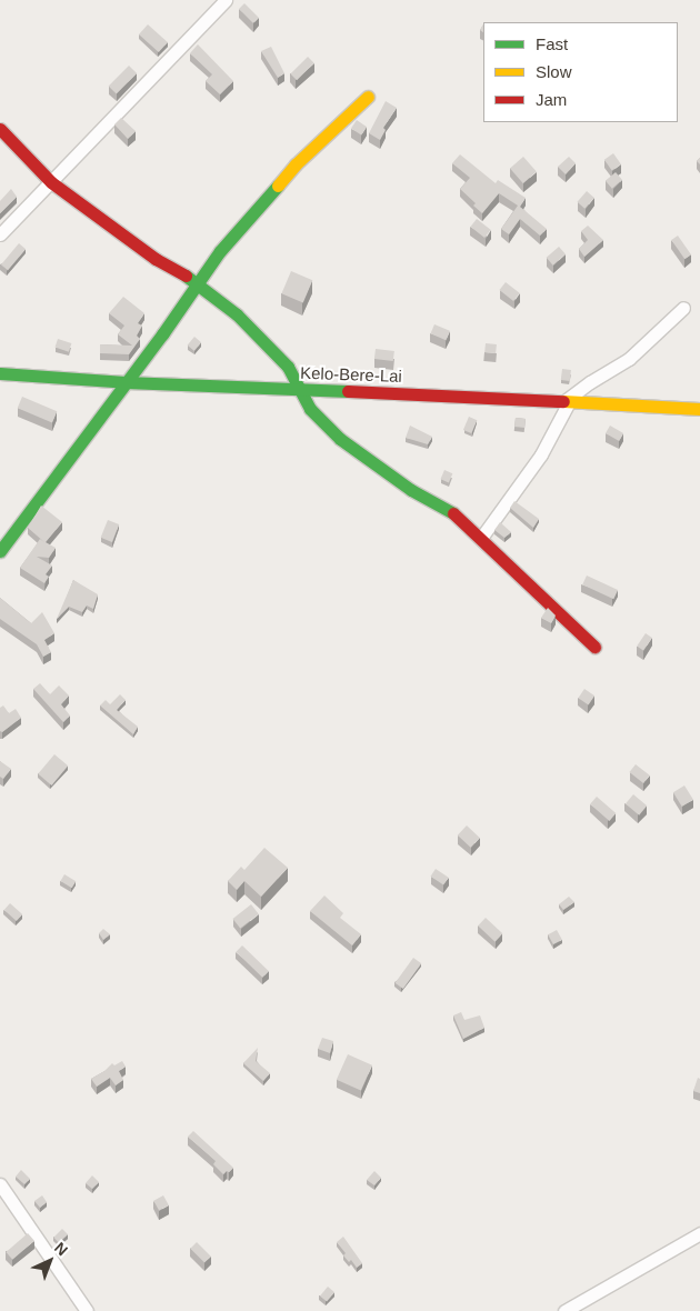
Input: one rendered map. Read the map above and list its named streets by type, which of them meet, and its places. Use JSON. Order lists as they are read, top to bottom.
{
  "streets": {
    "street": ["Kelo-Bere-Lai"]
  },
  "legend": ["Fast", "Slow", "Jam"],
  "north": "top right"
}
